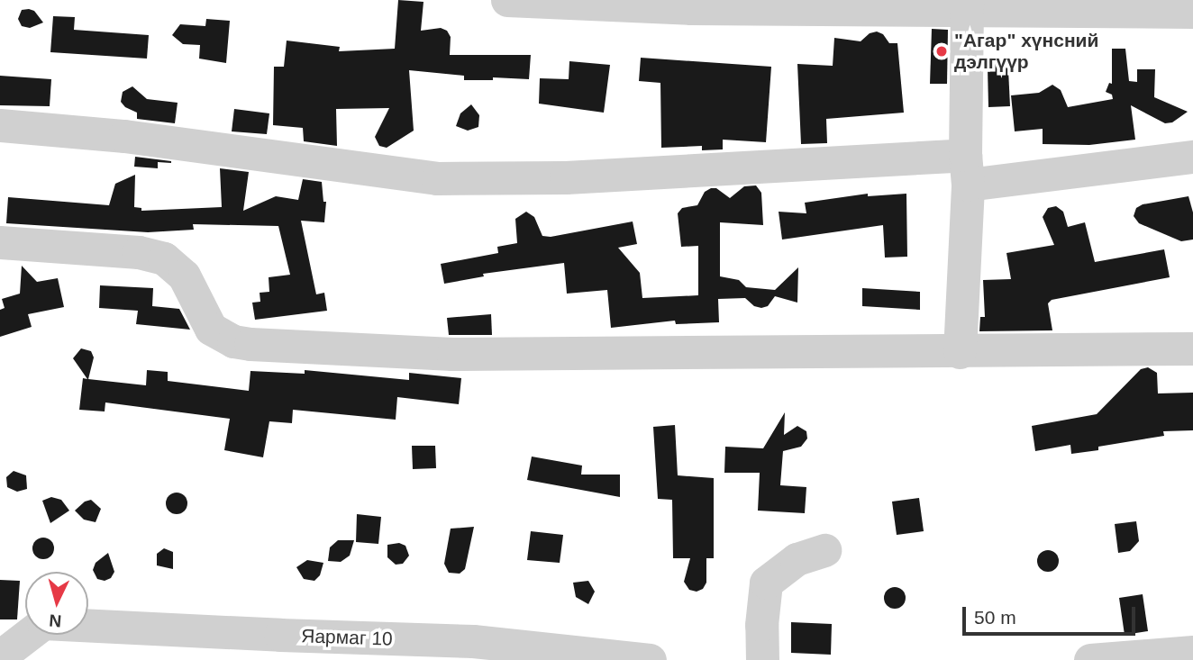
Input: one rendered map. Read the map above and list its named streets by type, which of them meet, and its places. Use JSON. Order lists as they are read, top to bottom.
{
  "streets": {
    "street": ["Яармаг 10"]
  },
  "places": ["\"Агар\" хүнсний дэлгүүр"],
  "scale_bar": "50 m",
  "north": "bottom"
}
